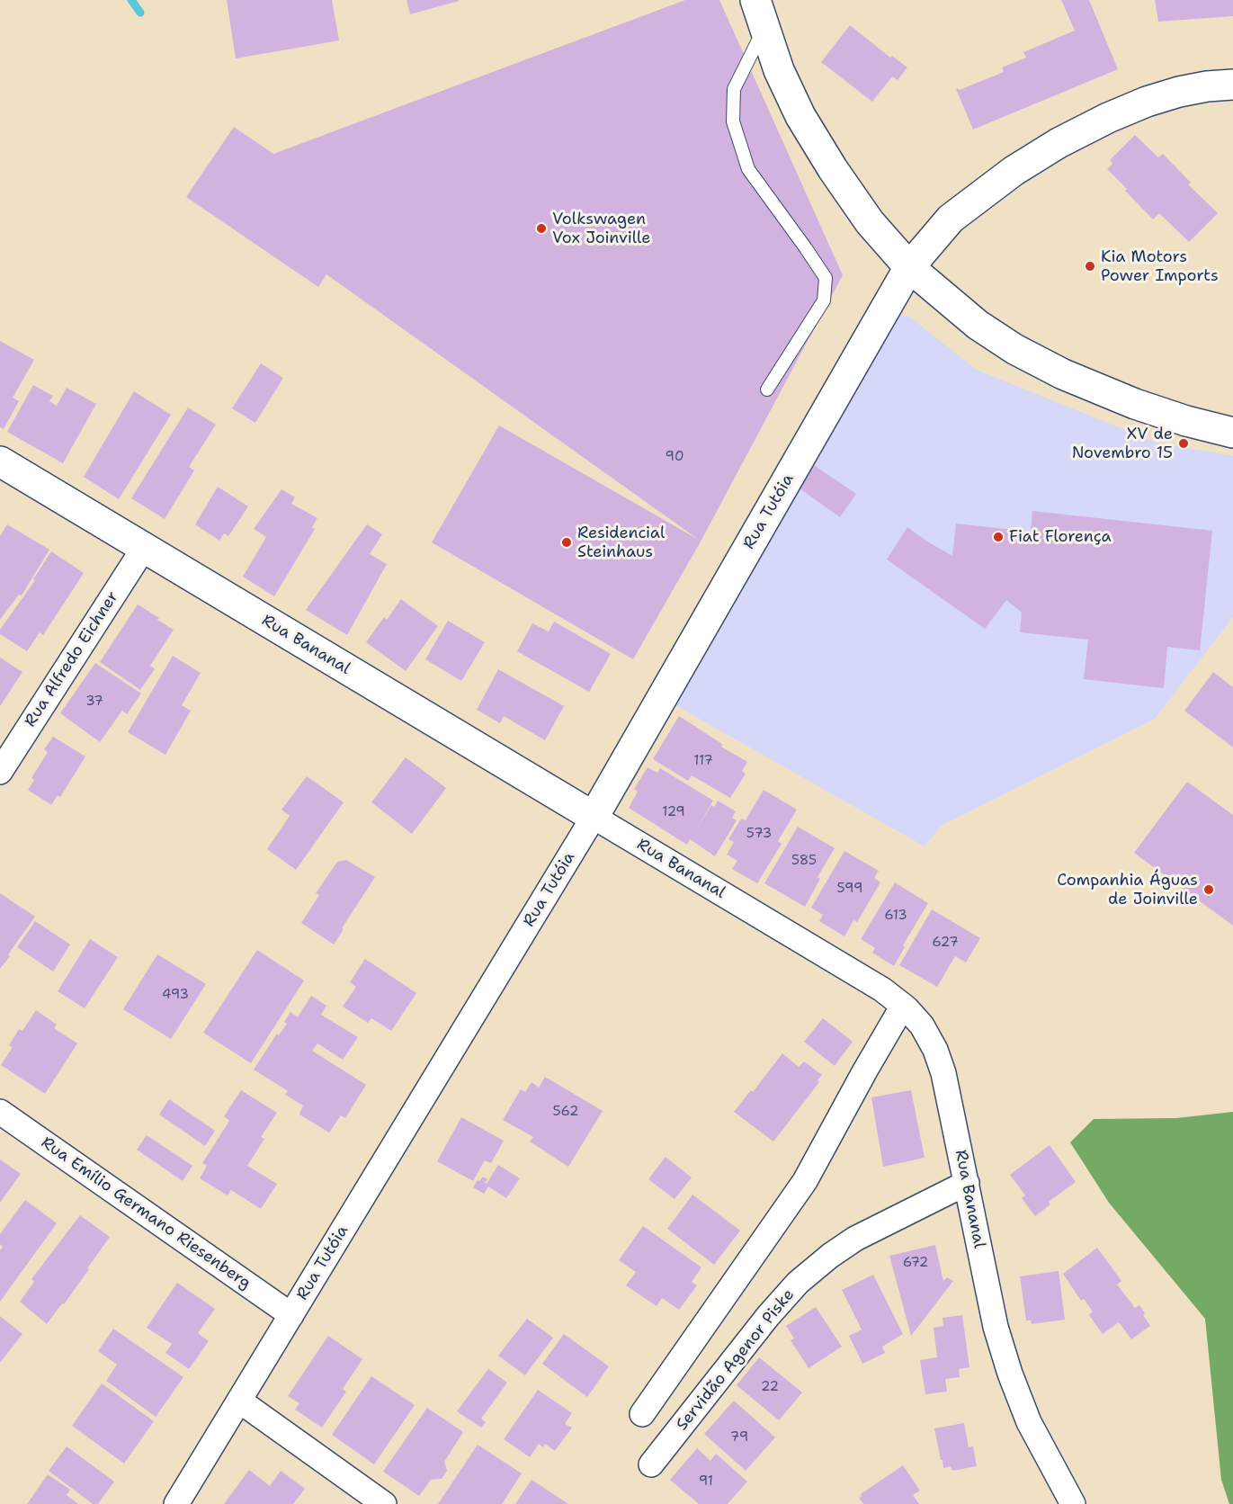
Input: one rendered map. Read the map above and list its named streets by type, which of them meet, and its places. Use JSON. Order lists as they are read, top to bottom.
{
  "streets": {
    "street": [
      "Rua Tutóia",
      "Rua Bananal",
      "Rua Alfredo Eichner",
      "Rua Emílio Germano Riesenberg",
      "Servidão Agenor Piske"
    ]
  },
  "crossings": [
    ["Rua Tutóia", "Rua Bananal"],
    ["Rua Tutóia", "Rua Emílio Germano Riesenberg"],
    ["Rua Bananal", "Rua Alfredo Eichner"],
    ["Rua Bananal", "Servidão Agenor Piske"]
  ],
  "places": [
    "Volkswagen Vox Joinville",
    "Kia Motors Power Imports",
    "XV de Novembro 15",
    "Fiat Florença",
    "Residencial Steinhaus",
    "Companhia Águas de Joinville"
  ],
  "house_numbers": [
    "90",
    "37",
    "117",
    "129",
    "573",
    "585",
    "599",
    "613",
    "627",
    "493",
    "562",
    "672",
    "22",
    "79",
    "91"
  ]
}
